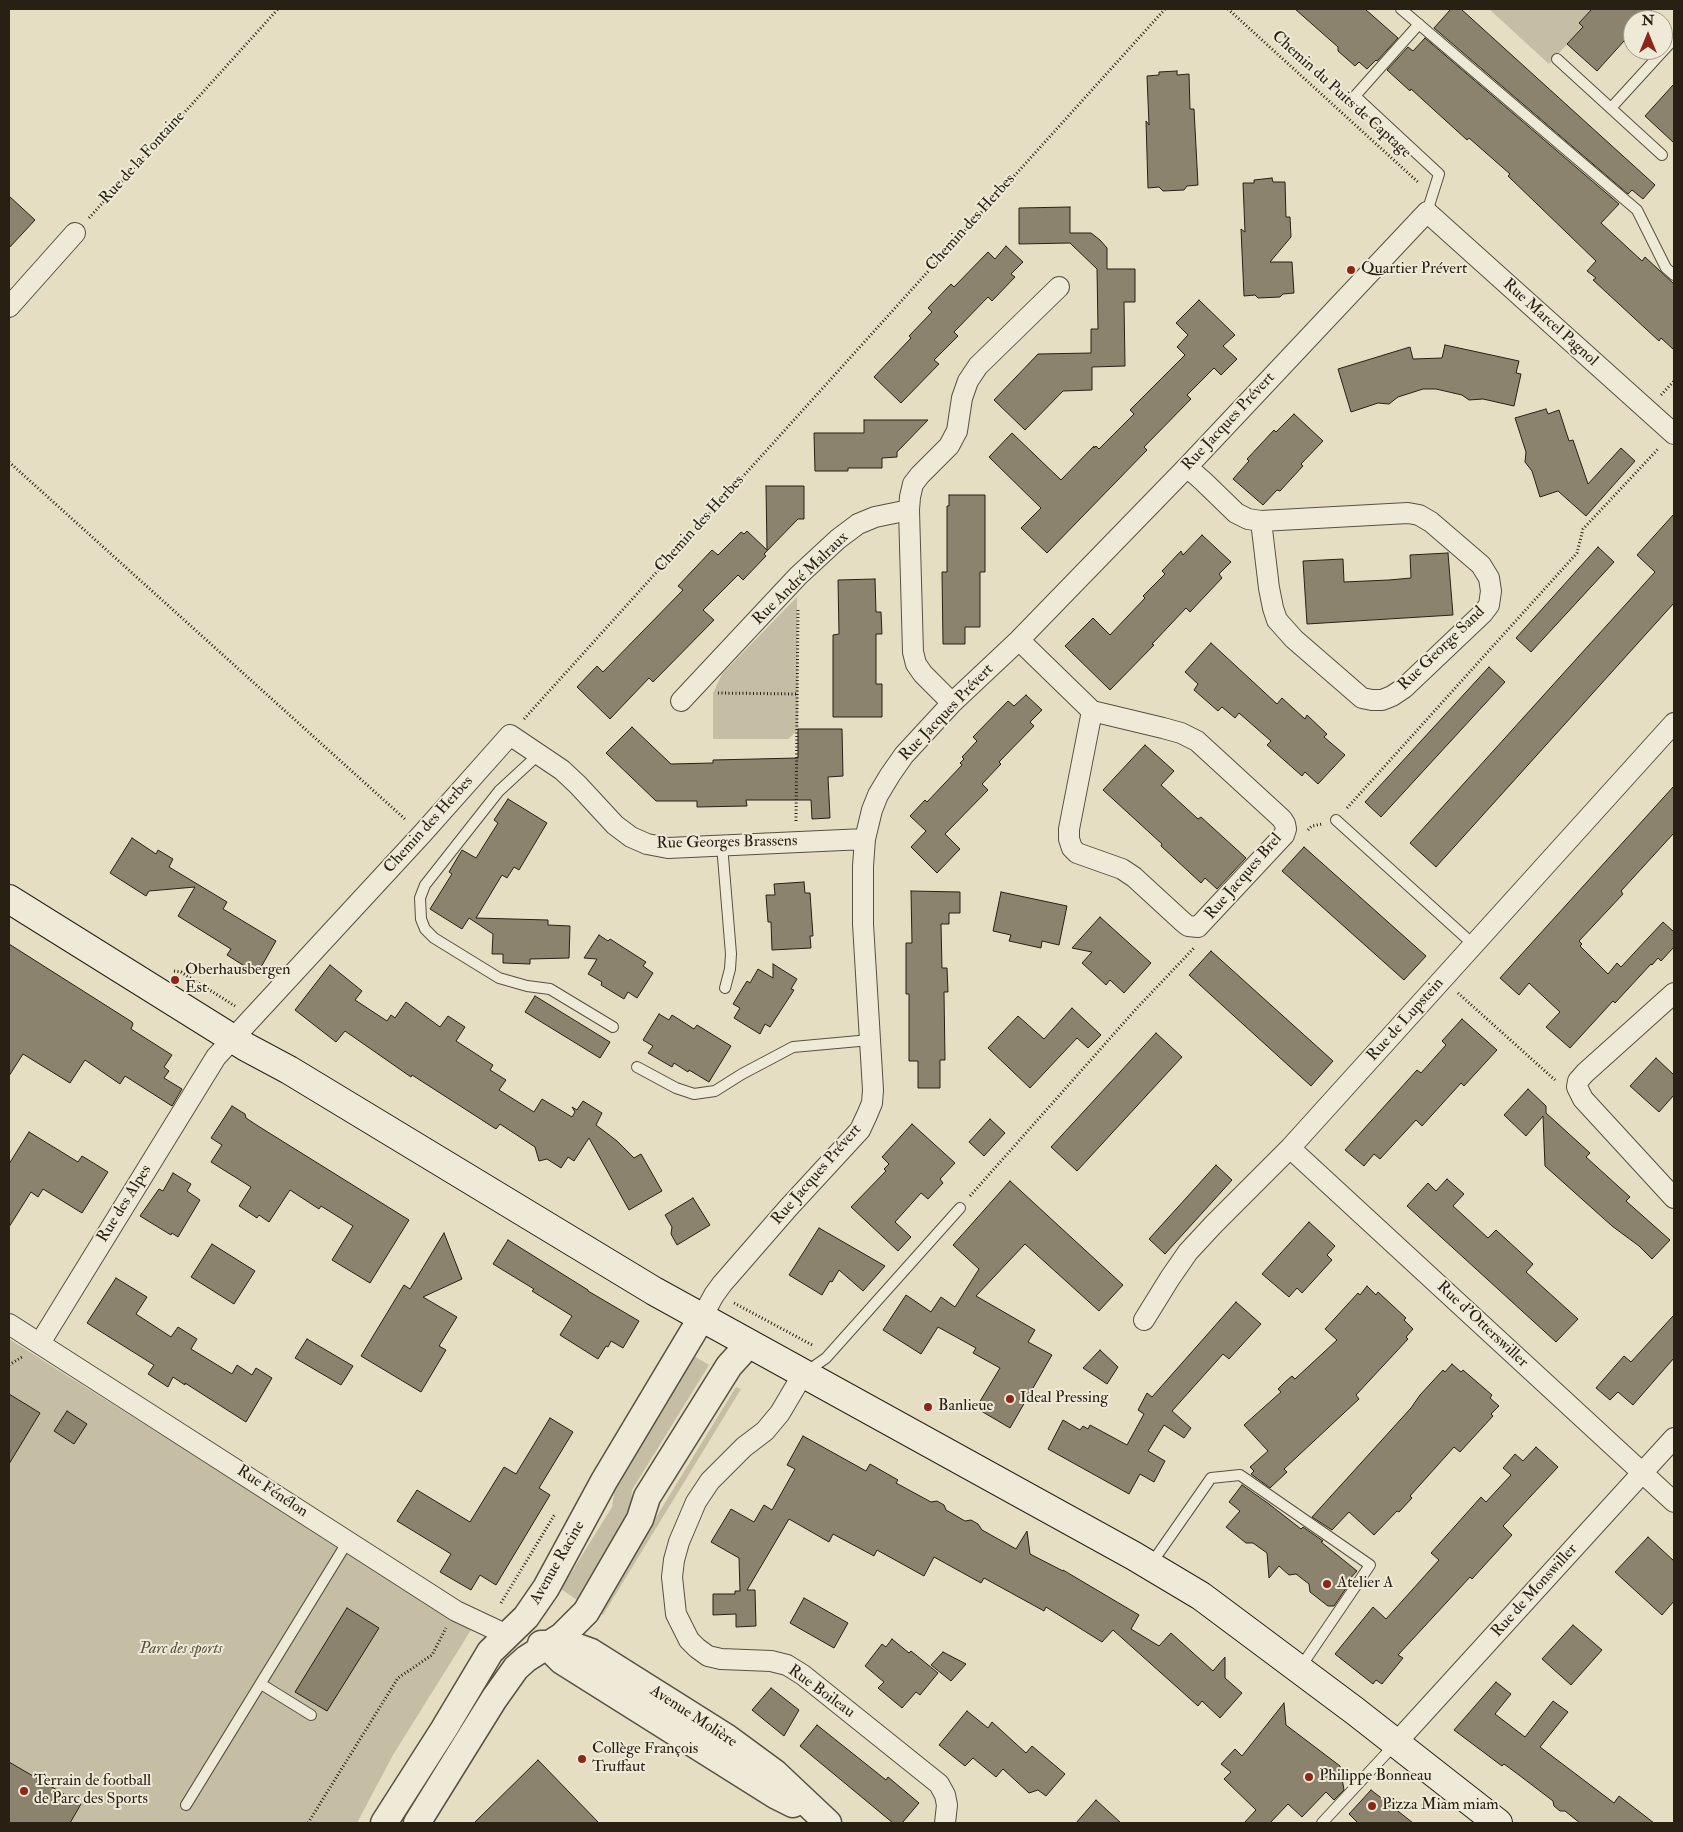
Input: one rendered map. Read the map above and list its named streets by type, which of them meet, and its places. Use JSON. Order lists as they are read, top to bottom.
{
  "streets": {
    "street": [
      "Chemin des Herbes",
      "Rue Marcel Pagnol",
      "Rue Jacques Prévert",
      "Rue André Malraux",
      "Rue George Sand",
      "Rue Georges Brassens",
      "Rue Jacques Brel",
      "Rue de Lupstein",
      "Rue des Alpes",
      "Rue d'Otterswiller",
      "Rue Fénélon",
      "Avenue Racine",
      "Rue de Monswiller",
      "Rue Boileau",
      "Avenue Molière"
    ],
    "path": ["Chemin du Puits de Captage", "Rue de la Fontaine"]
  },
  "crossings": [
    ["Chemin des Herbes", "Rue Georges Brassens"],
    ["Chemin des Herbes", "Rue des Alpes"],
    ["Rue Marcel Pagnol", "Rue Jacques Prévert"],
    ["Rue Jacques Prévert", "Rue George Sand"],
    ["Rue Jacques Prévert", "Rue Georges Brassens"],
    ["Rue Jacques Prévert", "Avenue Racine"],
    ["Rue de Lupstein", "Rue d'Otterswiller"],
    ["Rue des Alpes", "Rue Fénélon"],
    ["Rue d'Otterswiller", "Rue de Monswiller"],
    ["Rue Fénélon", "Avenue Racine"],
    ["Rue Fénélon", "Avenue Molière"],
    ["Avenue Racine", "Avenue Molière"]
  ],
  "parks": ["Parc des sports"],
  "places": [
    "Quartier Prévert",
    "Oberhausbergen Est",
    "Ideal Pressing",
    "Banlieue",
    "Atelier A",
    "Collège François Truffaut",
    "Philippe Bonneau",
    "Terrain de football de Parc des Sports",
    "Pizza Miam miam"
  ],
  "north": "top"
}
